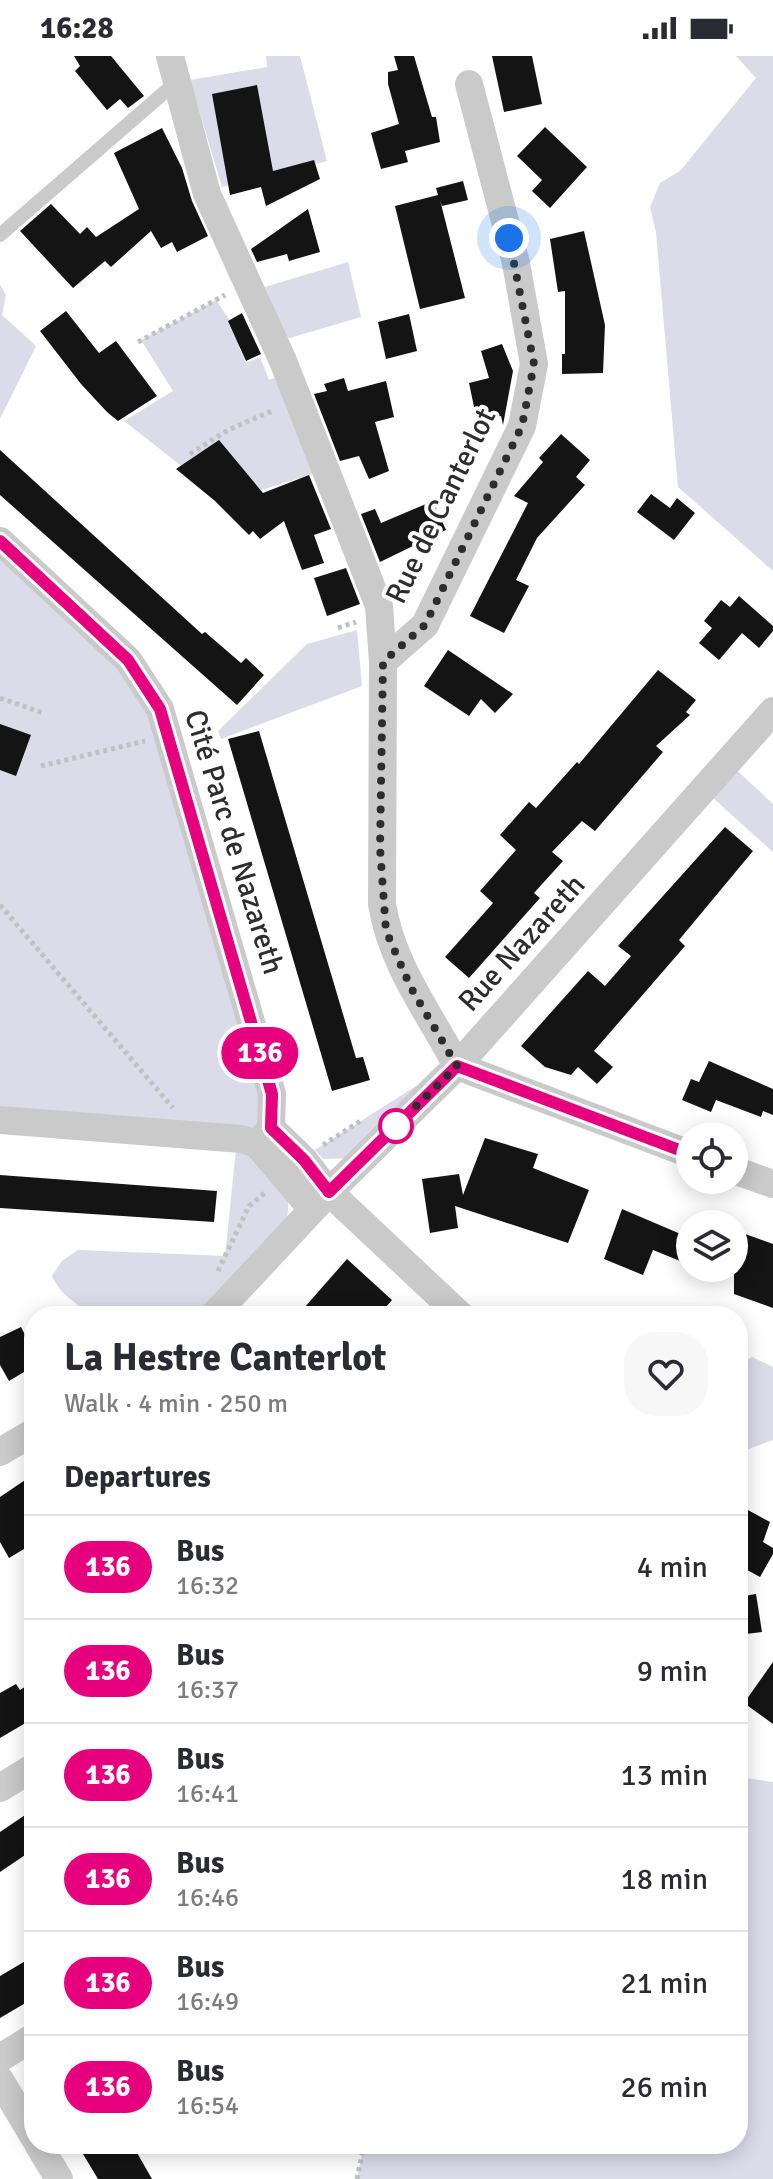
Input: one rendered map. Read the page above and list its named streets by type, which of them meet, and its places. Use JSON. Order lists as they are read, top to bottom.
{
  "streets": {
    "street": ["Rue de Canterlot", "Cité Parc de Nazareth", "Rue Nazareth"]
  },
  "crossings": [
    ["Rue de Canterlot", "Rue Nazareth"]
  ],
  "lines": ["bus line 136"],
  "page": {
    "status": "16:28",
    "on_map": "136",
    "heading": [
      ["La Hestre Canterlot", "Walk · 4 min · 250 m"],
      "Departures"
    ],
    "list": [
      {
        "mark": "136",
        "name": "Bus",
        "note": "16:32",
        "value": "4 min"
      },
      {
        "mark": "136",
        "name": "Bus",
        "note": "16:37",
        "value": "9 min"
      },
      {
        "mark": "136",
        "name": "Bus",
        "note": "16:41",
        "value": "13 min"
      },
      {
        "mark": "136",
        "name": "Bus",
        "note": "16:46",
        "value": "18 min"
      },
      {
        "mark": "136",
        "name": "Bus",
        "note": "16:49",
        "value": "21 min"
      },
      {
        "mark": "136",
        "name": "Bus",
        "note": "16:54",
        "value": "26 min"
      }
    ]
  }
}
